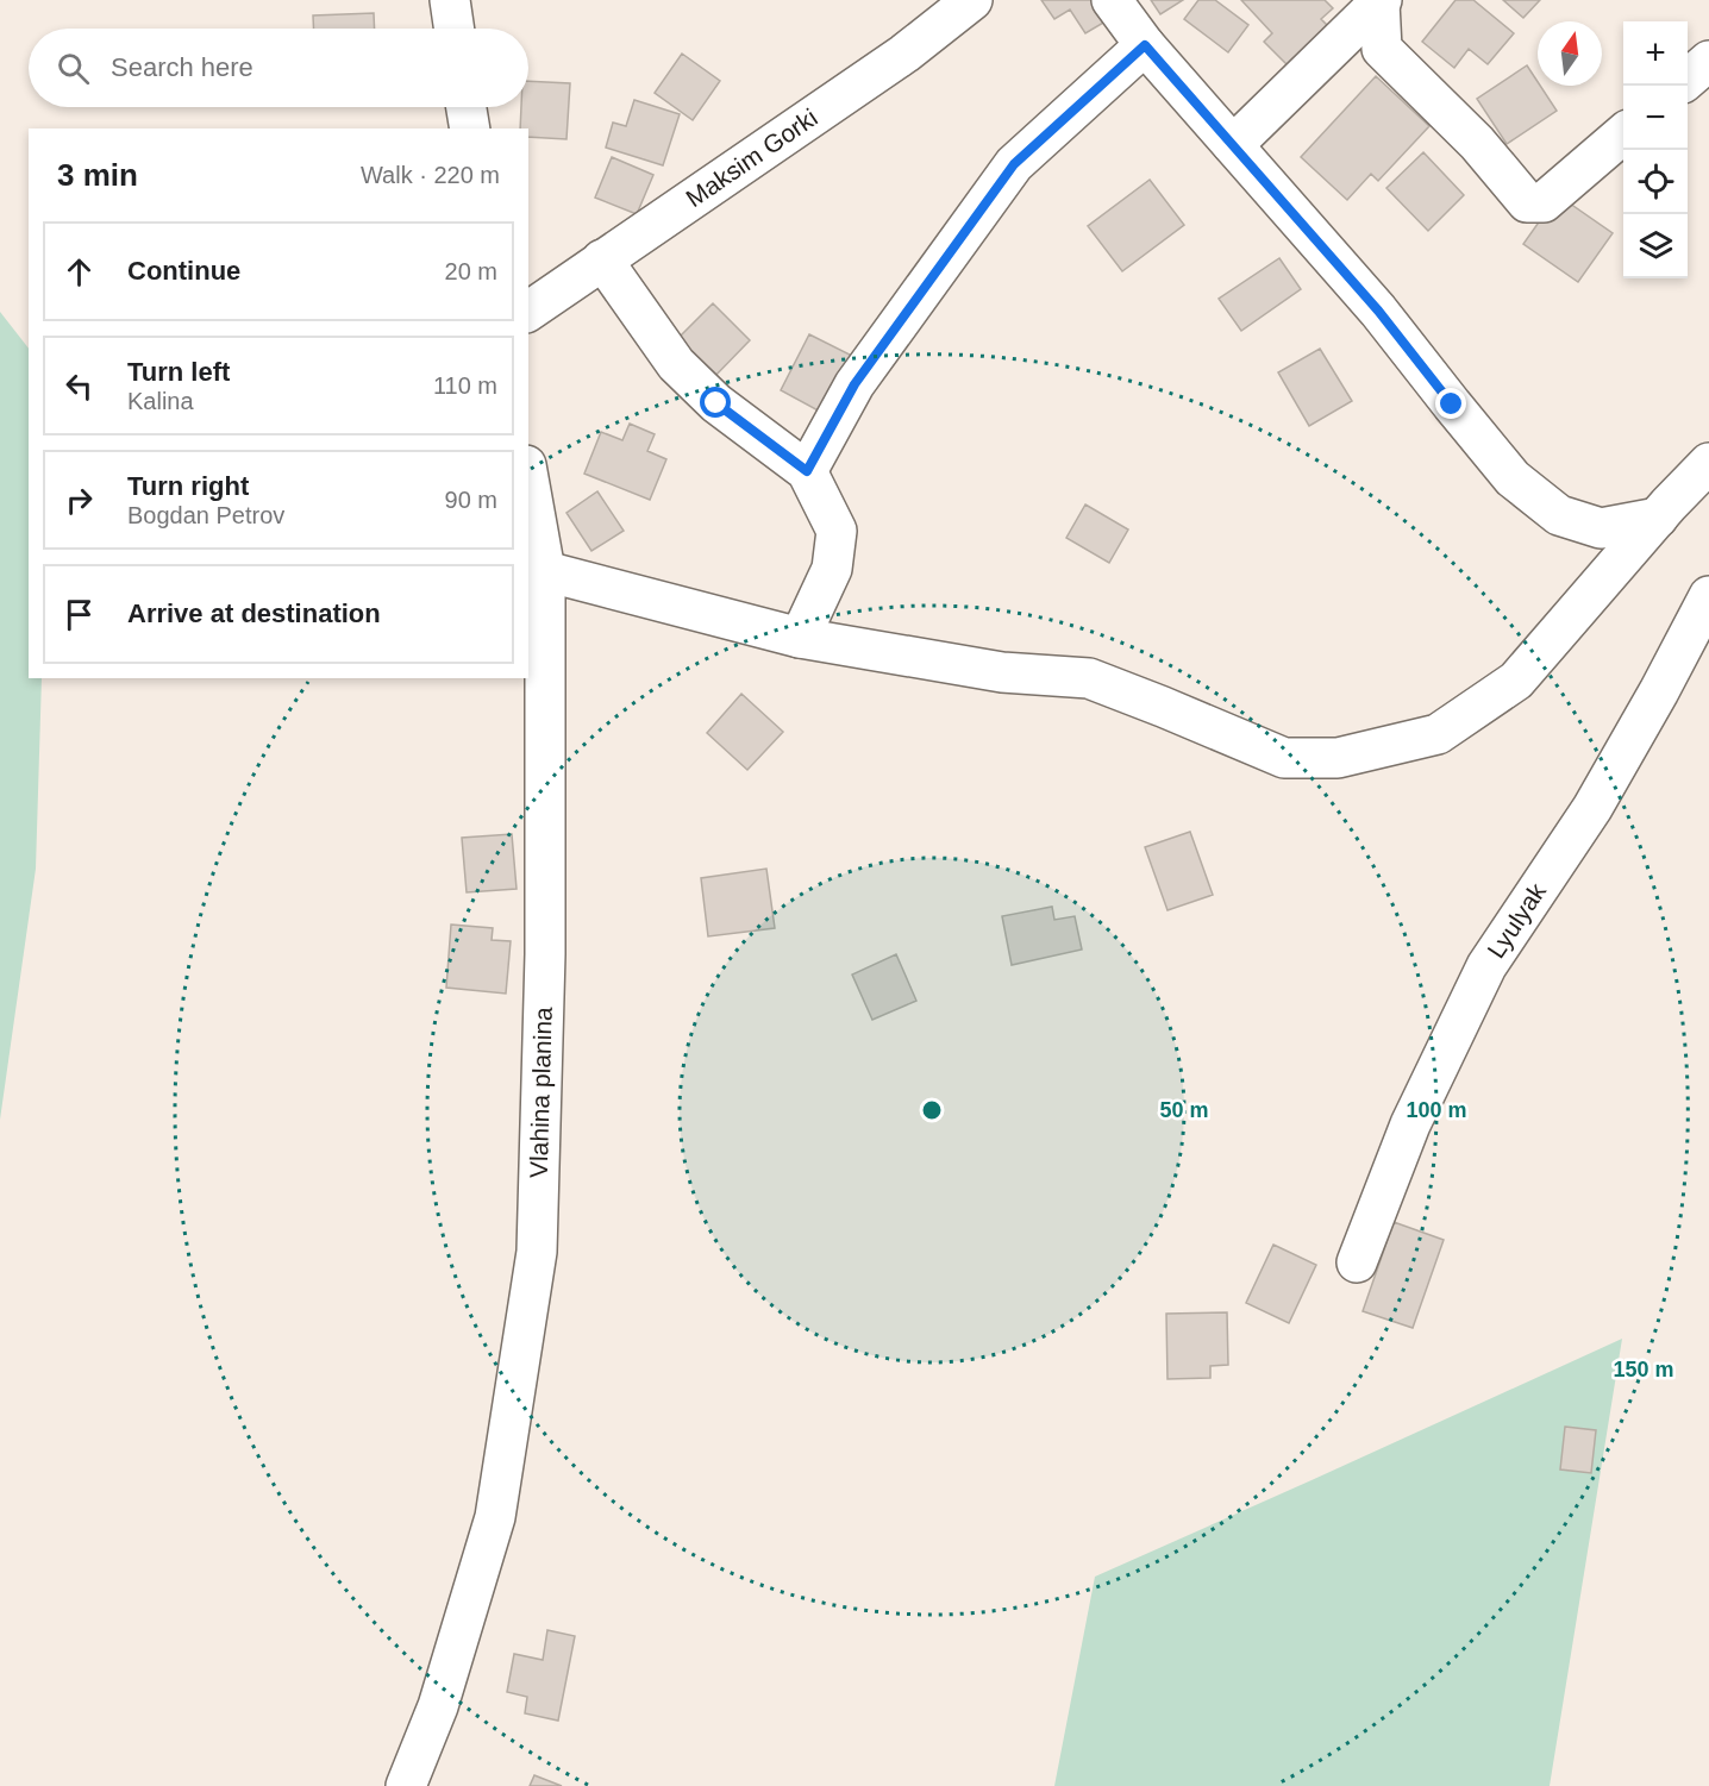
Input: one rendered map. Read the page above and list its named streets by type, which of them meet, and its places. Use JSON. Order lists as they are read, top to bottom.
{
  "streets": {
    "street": ["Maksim Gorki", "Lyulyak", "Vlahina planina"]
  },
  "north": "top",
  "page": {
    "map_buttons": ["+", "−"],
    "search": "Search here",
    "heading": ["3 min", "Walk · 220 m"],
    "list": [
      ["Continue", "20 m"],
      ["Turn left", "Kalina", "110 m"],
      ["Turn right", "Bogdan Petrov", "90 m"],
      "Arrive at destination"
    ]
  },
  "rings": ["50 m", "100 m", "150 m"]
}
